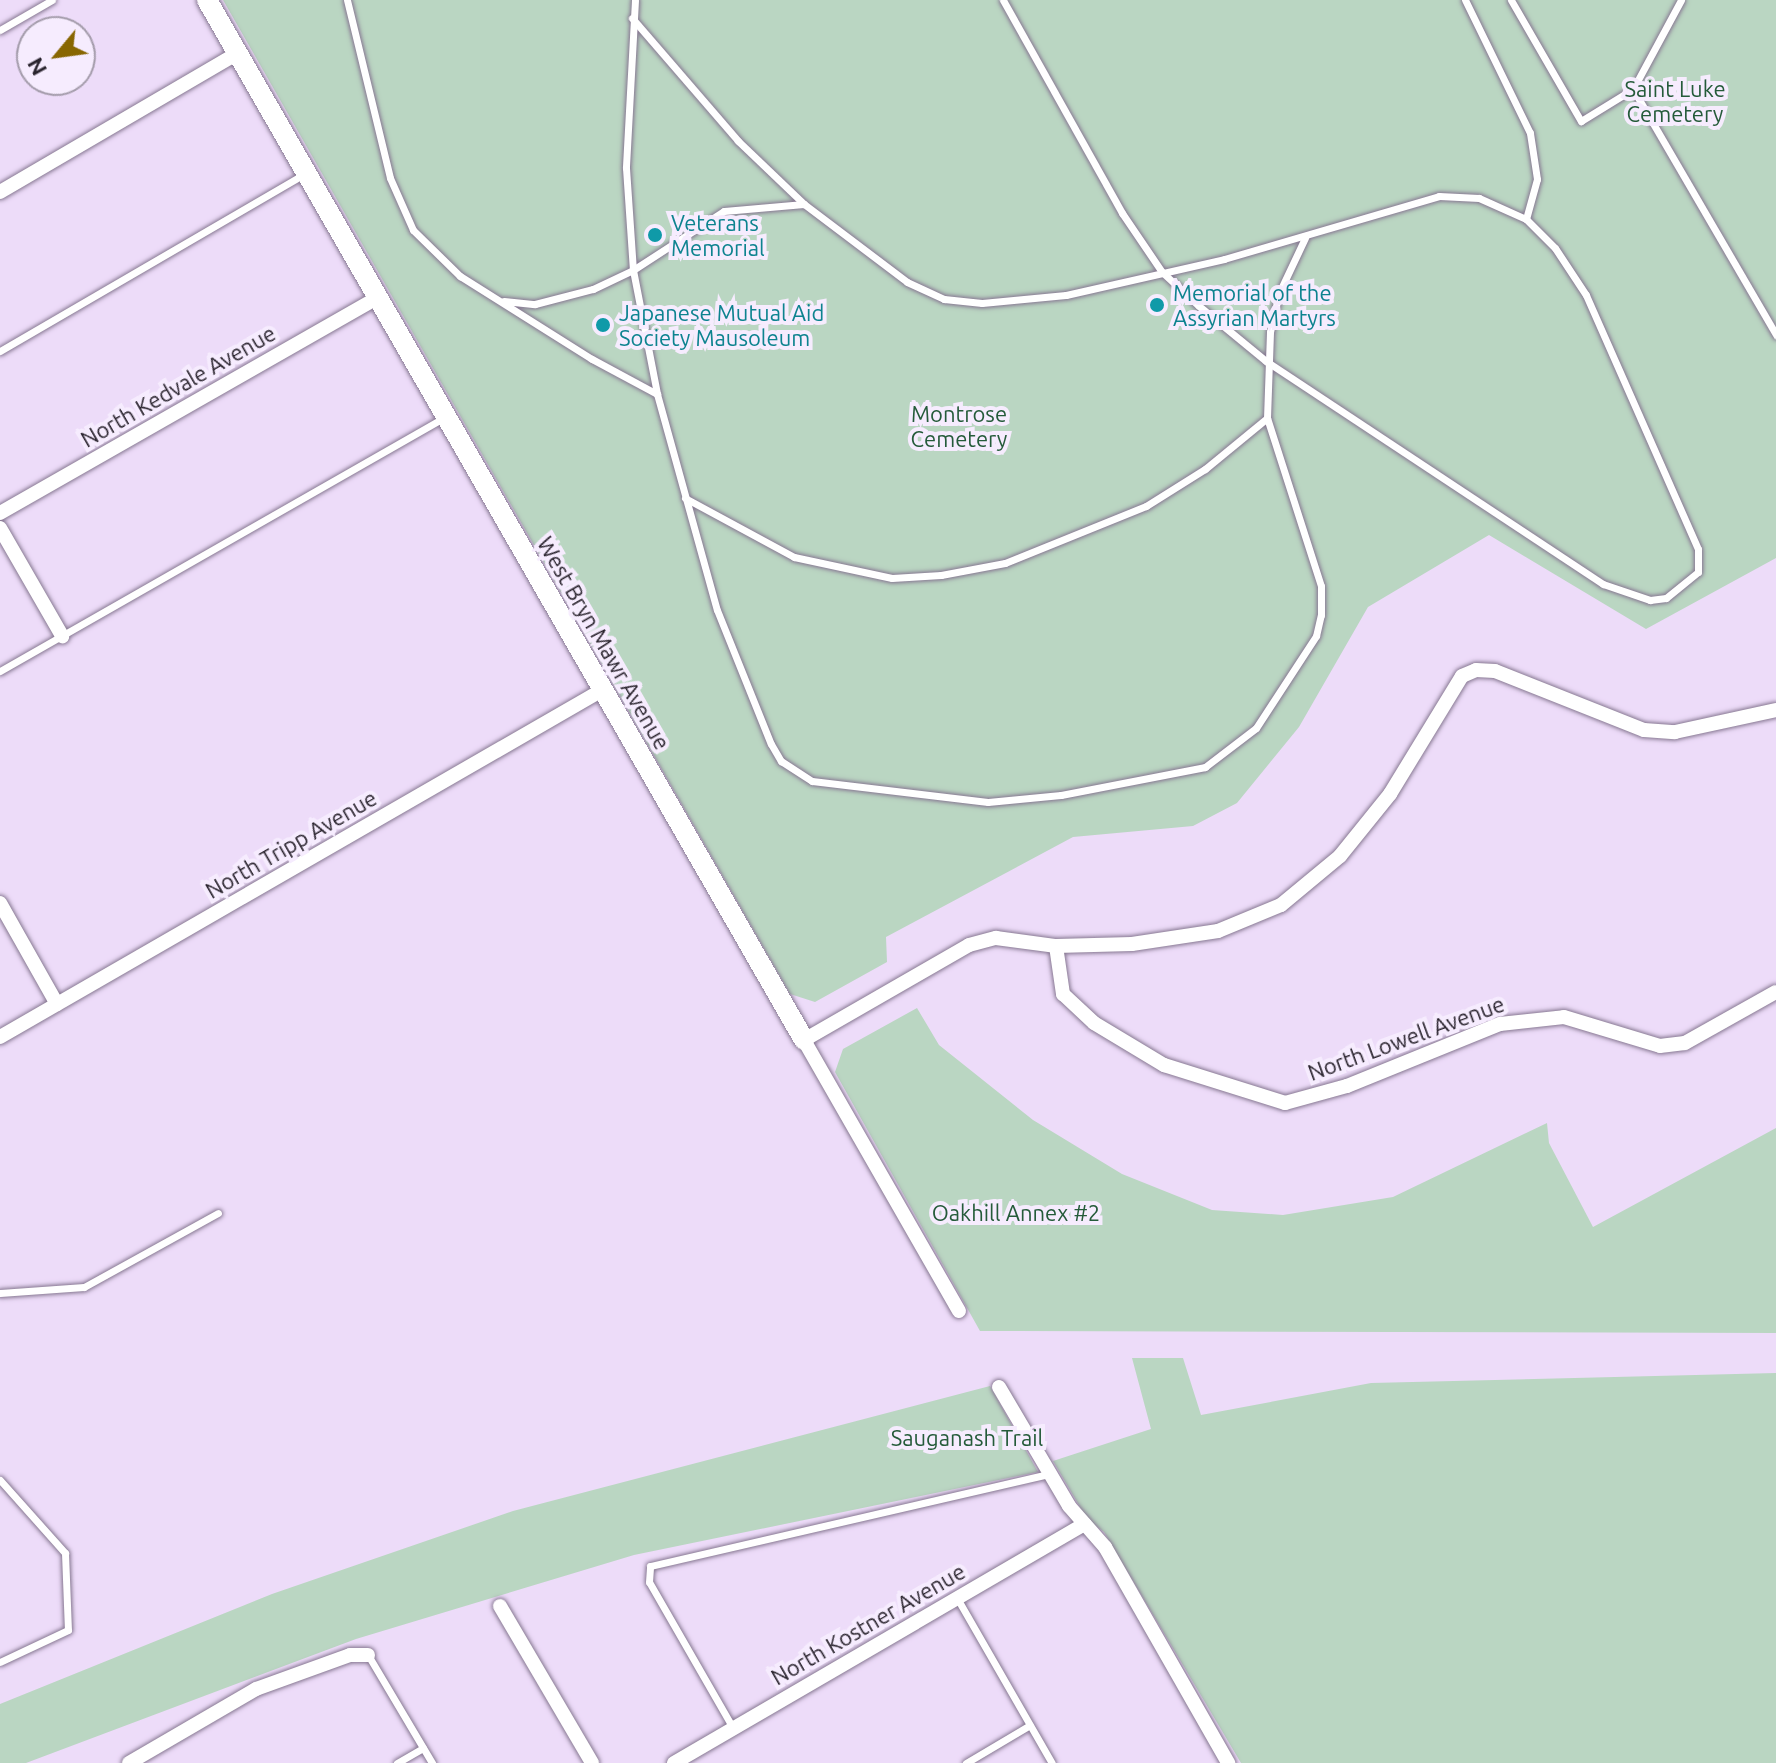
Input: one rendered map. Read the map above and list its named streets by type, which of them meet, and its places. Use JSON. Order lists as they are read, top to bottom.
{
  "streets": {
    "street": [
      "North Kedvale Avenue",
      "West Bryn Mawr Avenue",
      "North Tripp Avenue",
      "North Lowell Avenue",
      "North Kostner Avenue"
    ]
  },
  "crossings": [
    ["North Kedvale Avenue", "West Bryn Mawr Avenue"],
    ["West Bryn Mawr Avenue", "North Tripp Avenue"]
  ],
  "parks": [
    "Saint Luke Cemetery",
    "Montrose Cemetery",
    "Oakhill Annex #2",
    "Sauganash Trail"
  ],
  "places": ["Veterans Memorial", "Memorial of the Assyrian Martyrs", "Japanese Mutual Aid Society Mausoleum"],
  "north": "bottom left"
}
